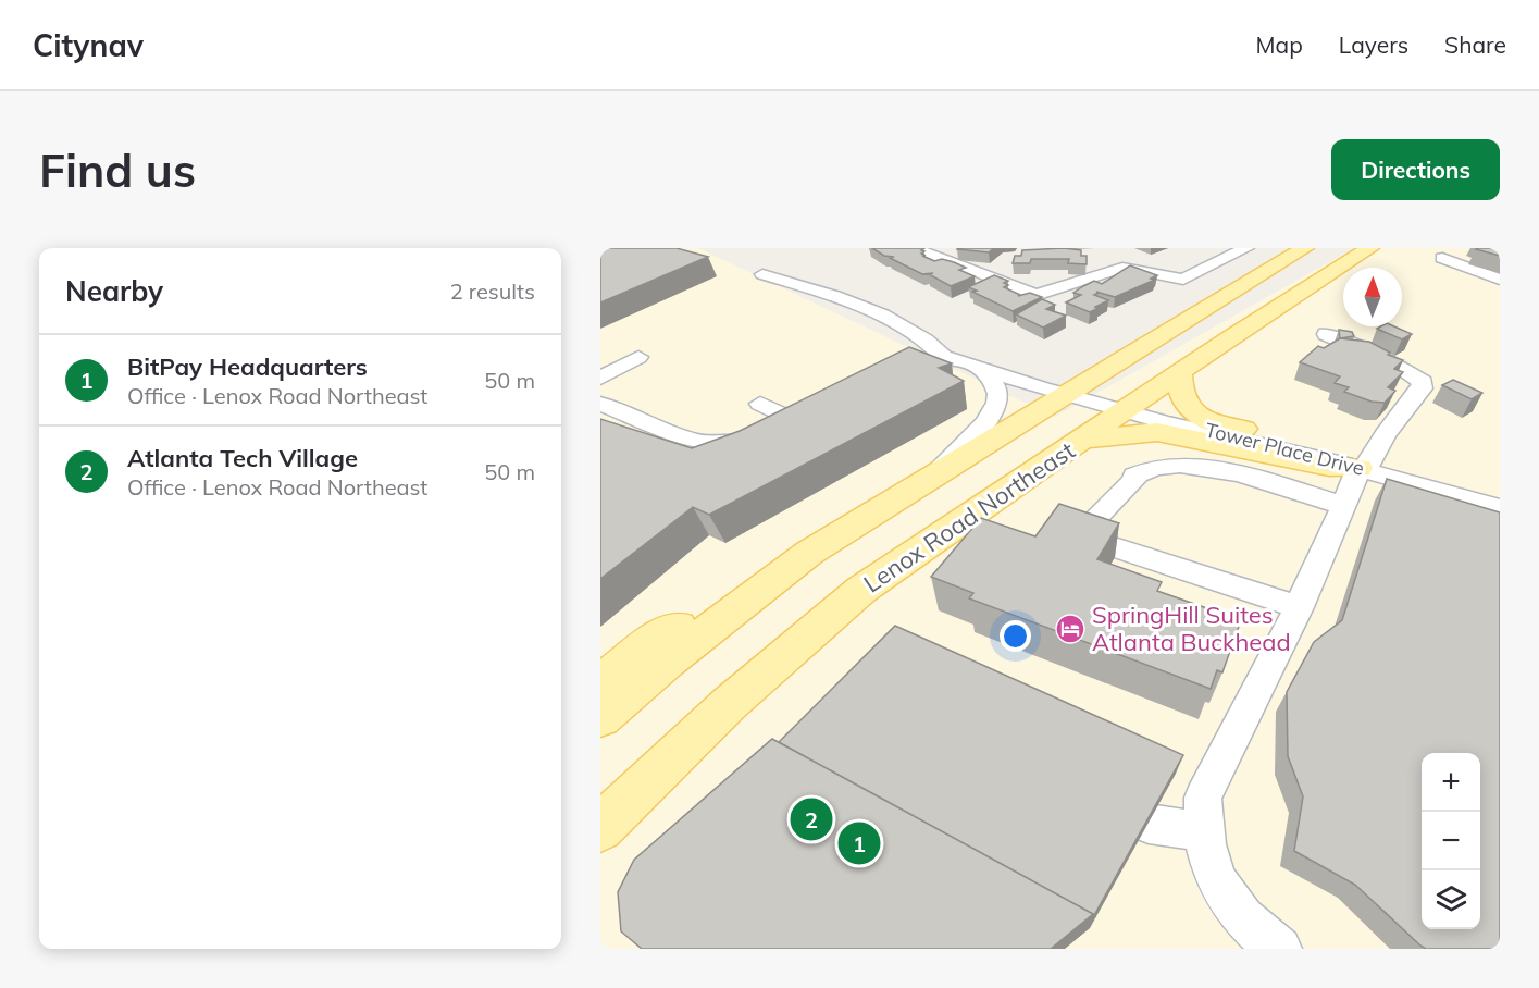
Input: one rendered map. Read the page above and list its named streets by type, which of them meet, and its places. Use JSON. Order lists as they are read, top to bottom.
{
  "streets": {
    "main road": ["Lenox Road Northeast"],
    "street": ["Tower Place Drive"]
  },
  "crossings": [
    ["Tower Place Drive", "Lenox Road Northeast"]
  ],
  "places": {
    "hotel": ["SpringHill Suites Atlanta Buckhead"]
  },
  "north": "top",
  "page": {
    "header": "Citynav",
    "nav": ["Map", "Layers", "Share"],
    "buttons": "Directions",
    "title": "Find us",
    "heading": ["Nearby", "2 results"],
    "list": [
      {
        "mark": "1",
        "name": "BitPay Headquarters",
        "note": "Office · Lenox Road Northeast",
        "value": "50 m"
      },
      {
        "mark": "2",
        "name": "Atlanta Tech Village",
        "note": "Office · Lenox Road Northeast",
        "value": "50 m"
      }
    ],
    "map_buttons": ["+", "−"],
    "pins": ["2", "1"]
  }
}
